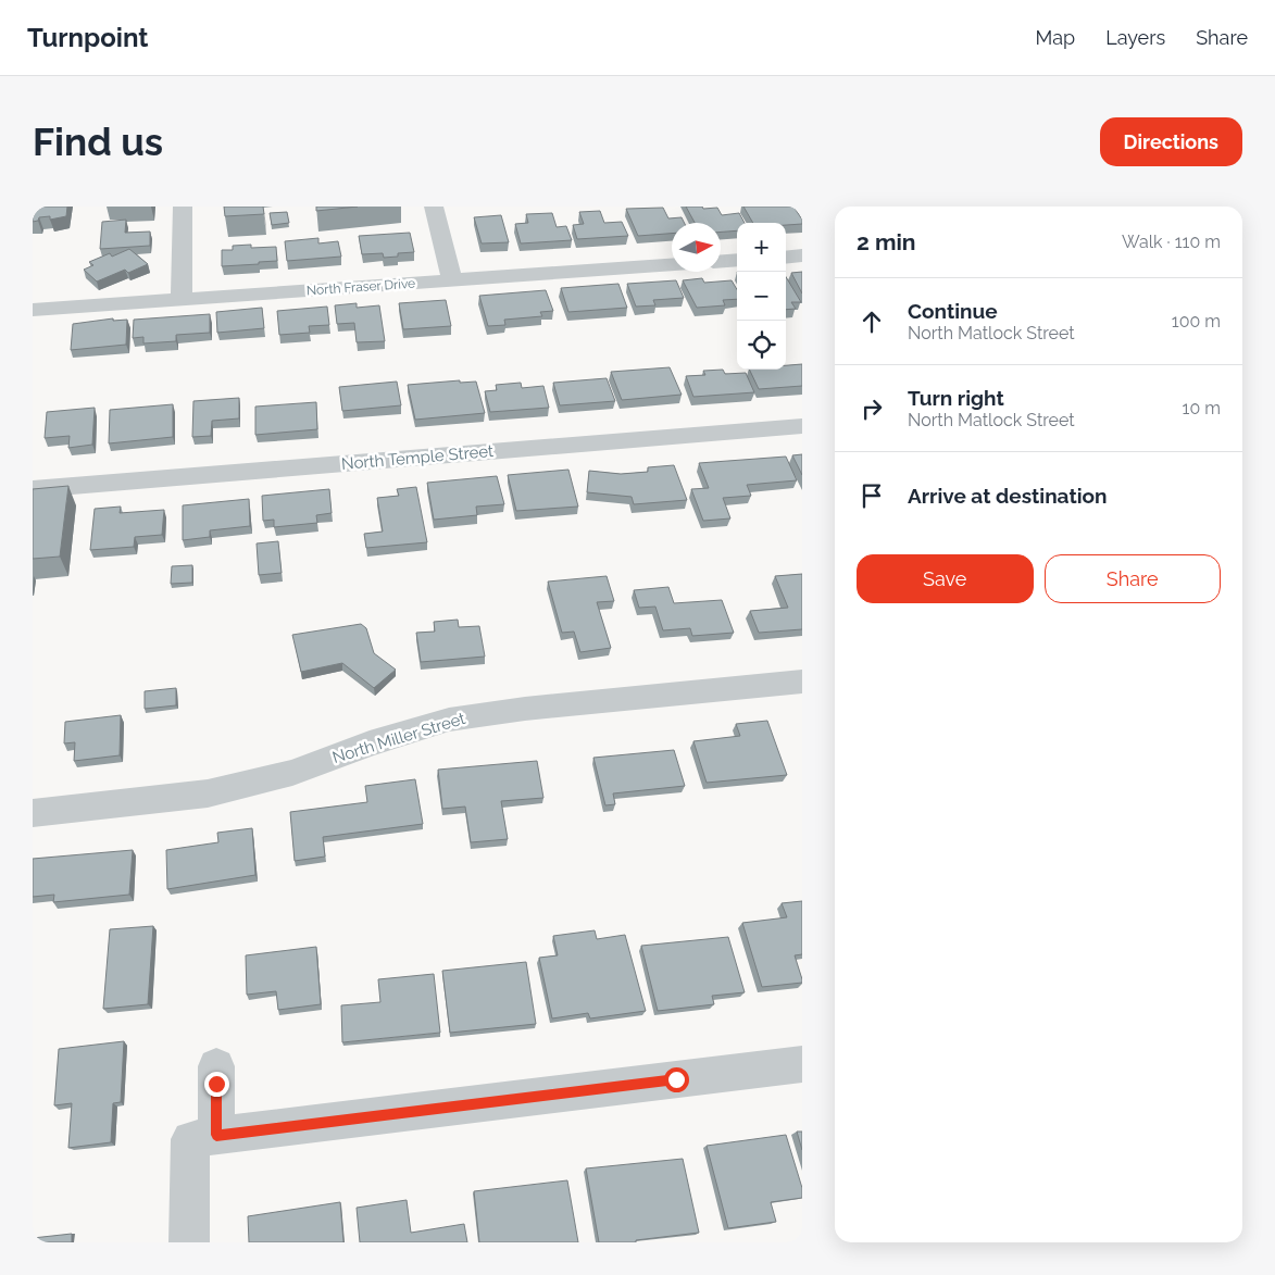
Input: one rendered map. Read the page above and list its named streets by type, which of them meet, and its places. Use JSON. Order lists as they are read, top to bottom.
{
  "streets": {
    "street": ["North Fraser Drive", "North Temple Street", "North Miller Street"]
  },
  "north": "right",
  "page": {
    "header": "Turnpoint",
    "nav": ["Map", "Layers", "Share"],
    "buttons": [
      "Directions",
      ["Save", "Share"]
    ],
    "title": "Find us",
    "heading": ["2 min", "Walk · 110 m"],
    "map_buttons": ["+", "−"],
    "list": [
      ["Continue", "North Matlock Street", "100 m"],
      ["Turn right", "North Matlock Street", "10 m"],
      "Arrive at destination"
    ]
  }
}
